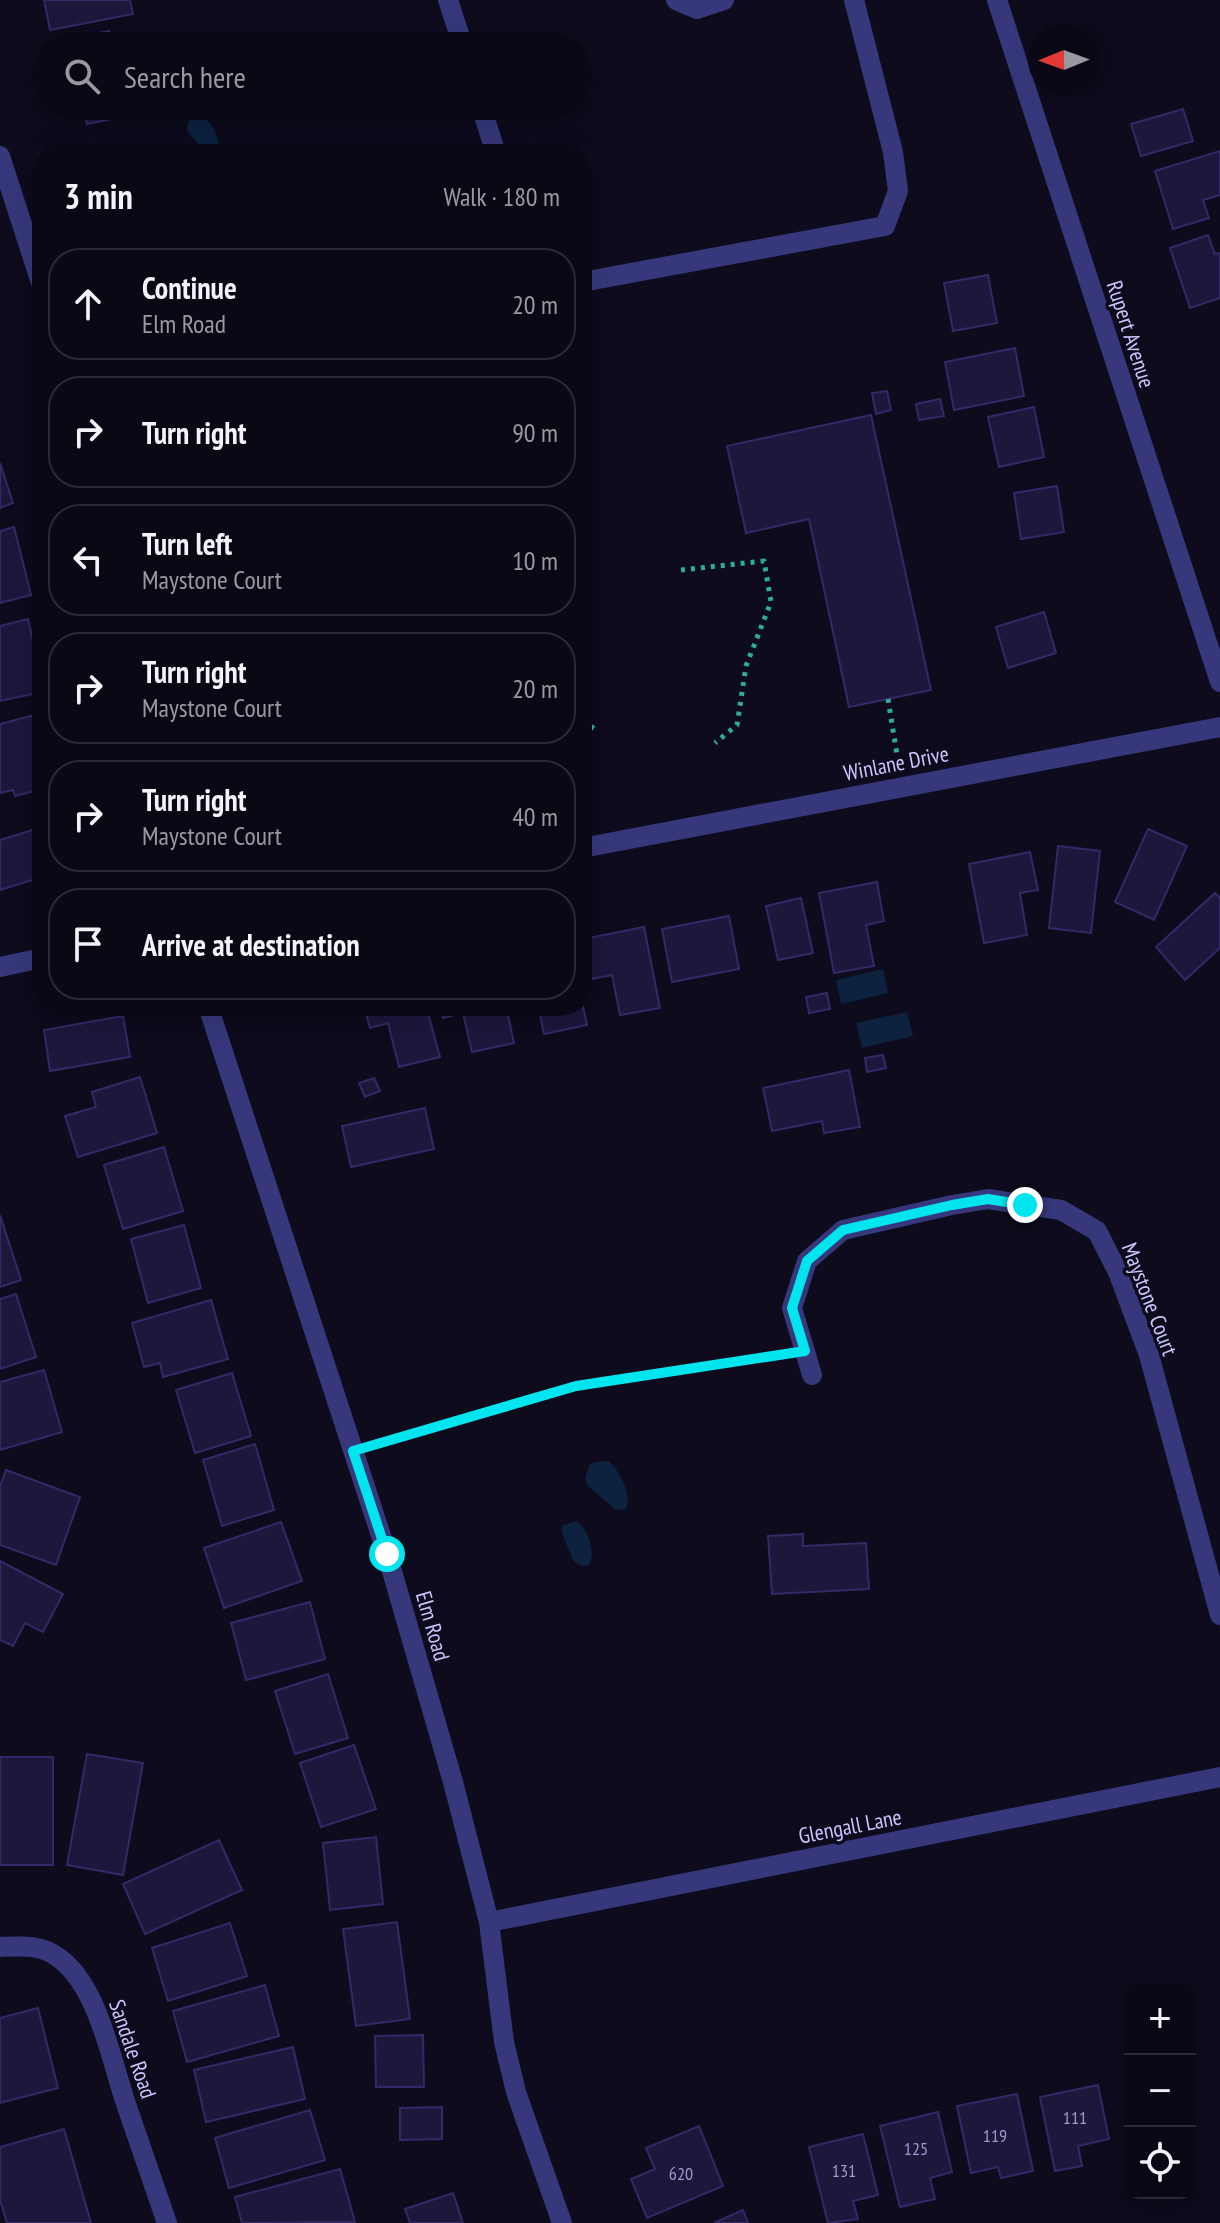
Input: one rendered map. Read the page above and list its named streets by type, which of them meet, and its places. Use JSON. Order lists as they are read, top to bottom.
{
  "streets": {
    "street": [
      "Rupert Avenue",
      "Winlane Drive",
      "Maystone Court",
      "Elm Road",
      "Glengall Lane",
      "Sandale Road"
    ]
  },
  "crossings": [
    ["Elm Road", "Glengall Lane"]
  ],
  "house_numbers": [
    "111",
    "119",
    "125",
    "131",
    "620"
  ],
  "north": "left",
  "page": {
    "search": "Search here",
    "heading": ["3 min", "Walk · 180 m"],
    "list": [
      ["Continue", "Elm Road", "20 m"],
      ["Turn right", "90 m"],
      ["Turn left", "Maystone Court", "10 m"],
      ["Turn right", "Maystone Court", "20 m"],
      ["Turn right", "Maystone Court", "40 m"],
      "Arrive at destination"
    ],
    "map_buttons": ["+", "−"]
  }
}
